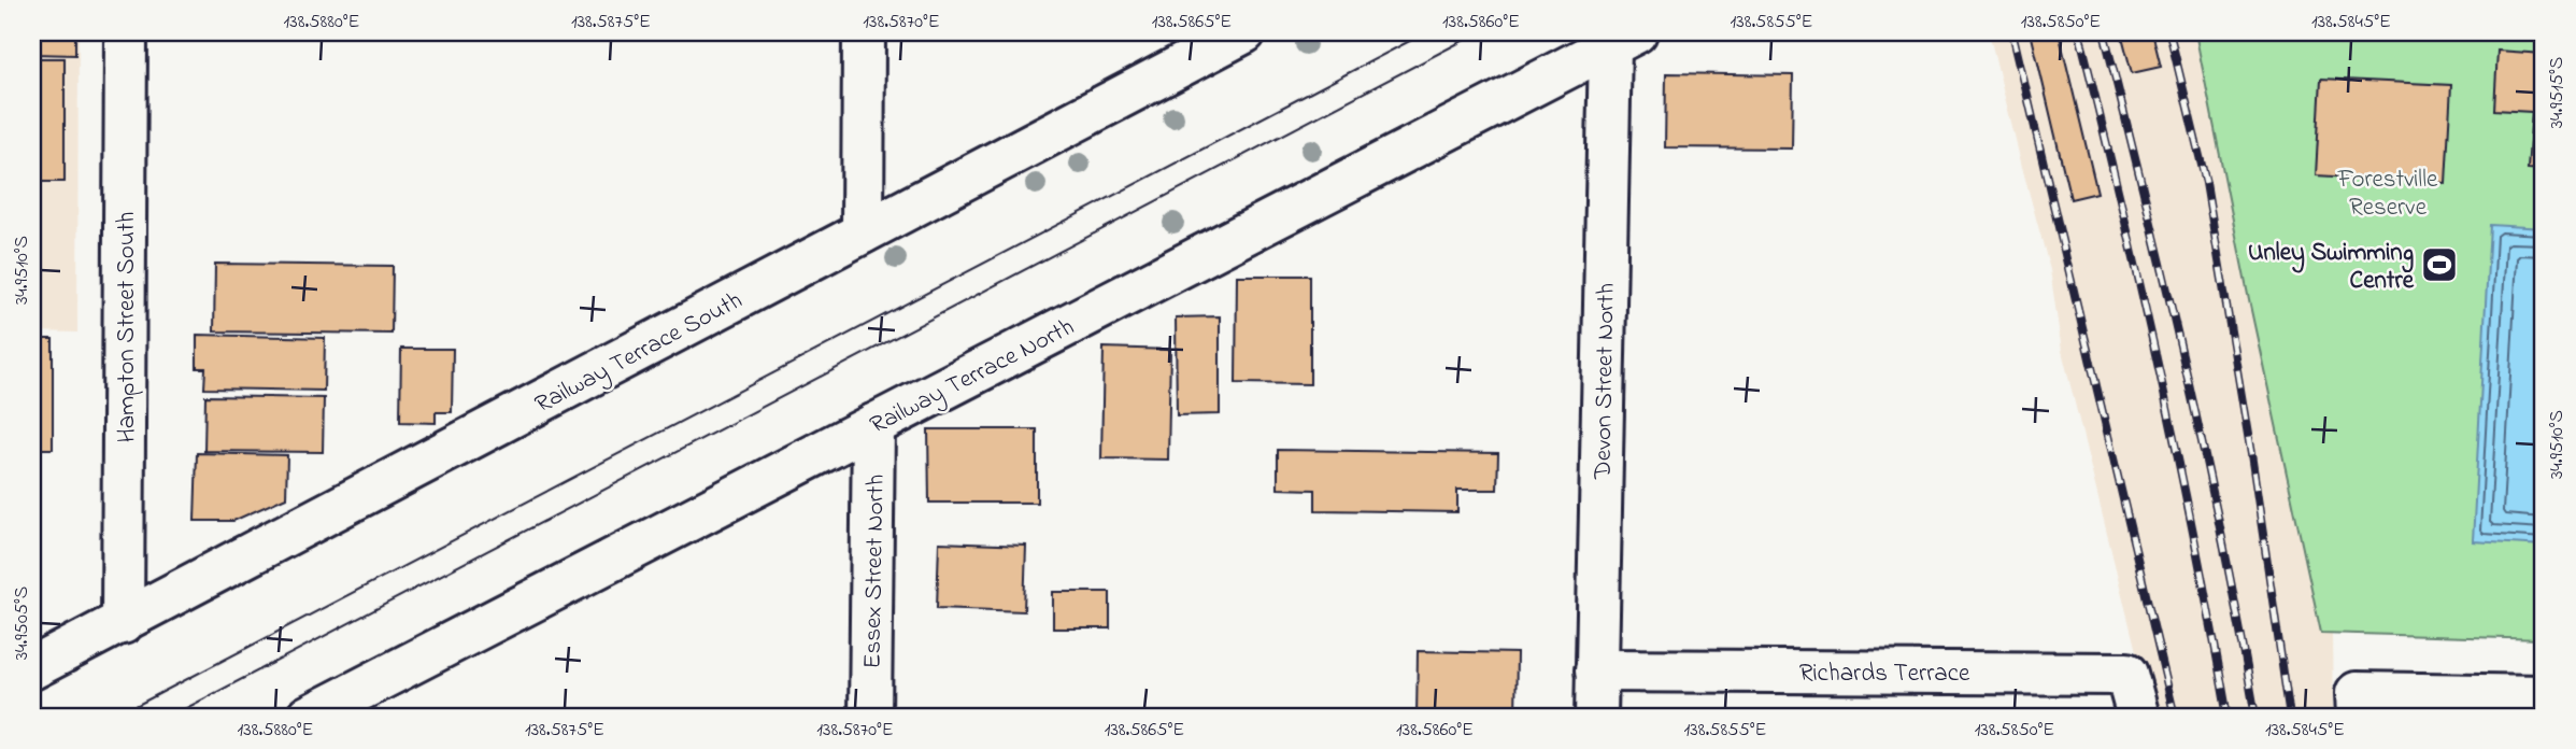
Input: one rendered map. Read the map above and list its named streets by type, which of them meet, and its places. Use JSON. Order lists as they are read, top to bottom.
{
  "streets": {
    "street": [
      "Hampton Street South",
      "Railway Terrace South",
      "Railway Terrace North",
      "Devon Street North",
      "Essex Street North",
      "Richards Terrace"
    ]
  },
  "crossings": [
    ["Hampton Street South", "Railway Terrace South"],
    ["Railway Terrace North", "Devon Street North"],
    ["Railway Terrace North", "Essex Street North"],
    ["Devon Street North", "Richards Terrace"]
  ],
  "parks": ["Forestville Reserve"],
  "places": {
    "sports": ["Unley Swimming Centre"]
  },
  "coordinates": [
    "138.5880°E",
    "138.5875°E",
    "138.5870°E",
    "138.5865°E",
    "138.5860°E",
    "138.5855°E",
    "138.5850°E",
    "138.5845°E",
    "34.9515°S",
    "34.9510°S",
    "34.9505°S"
  ]
}
